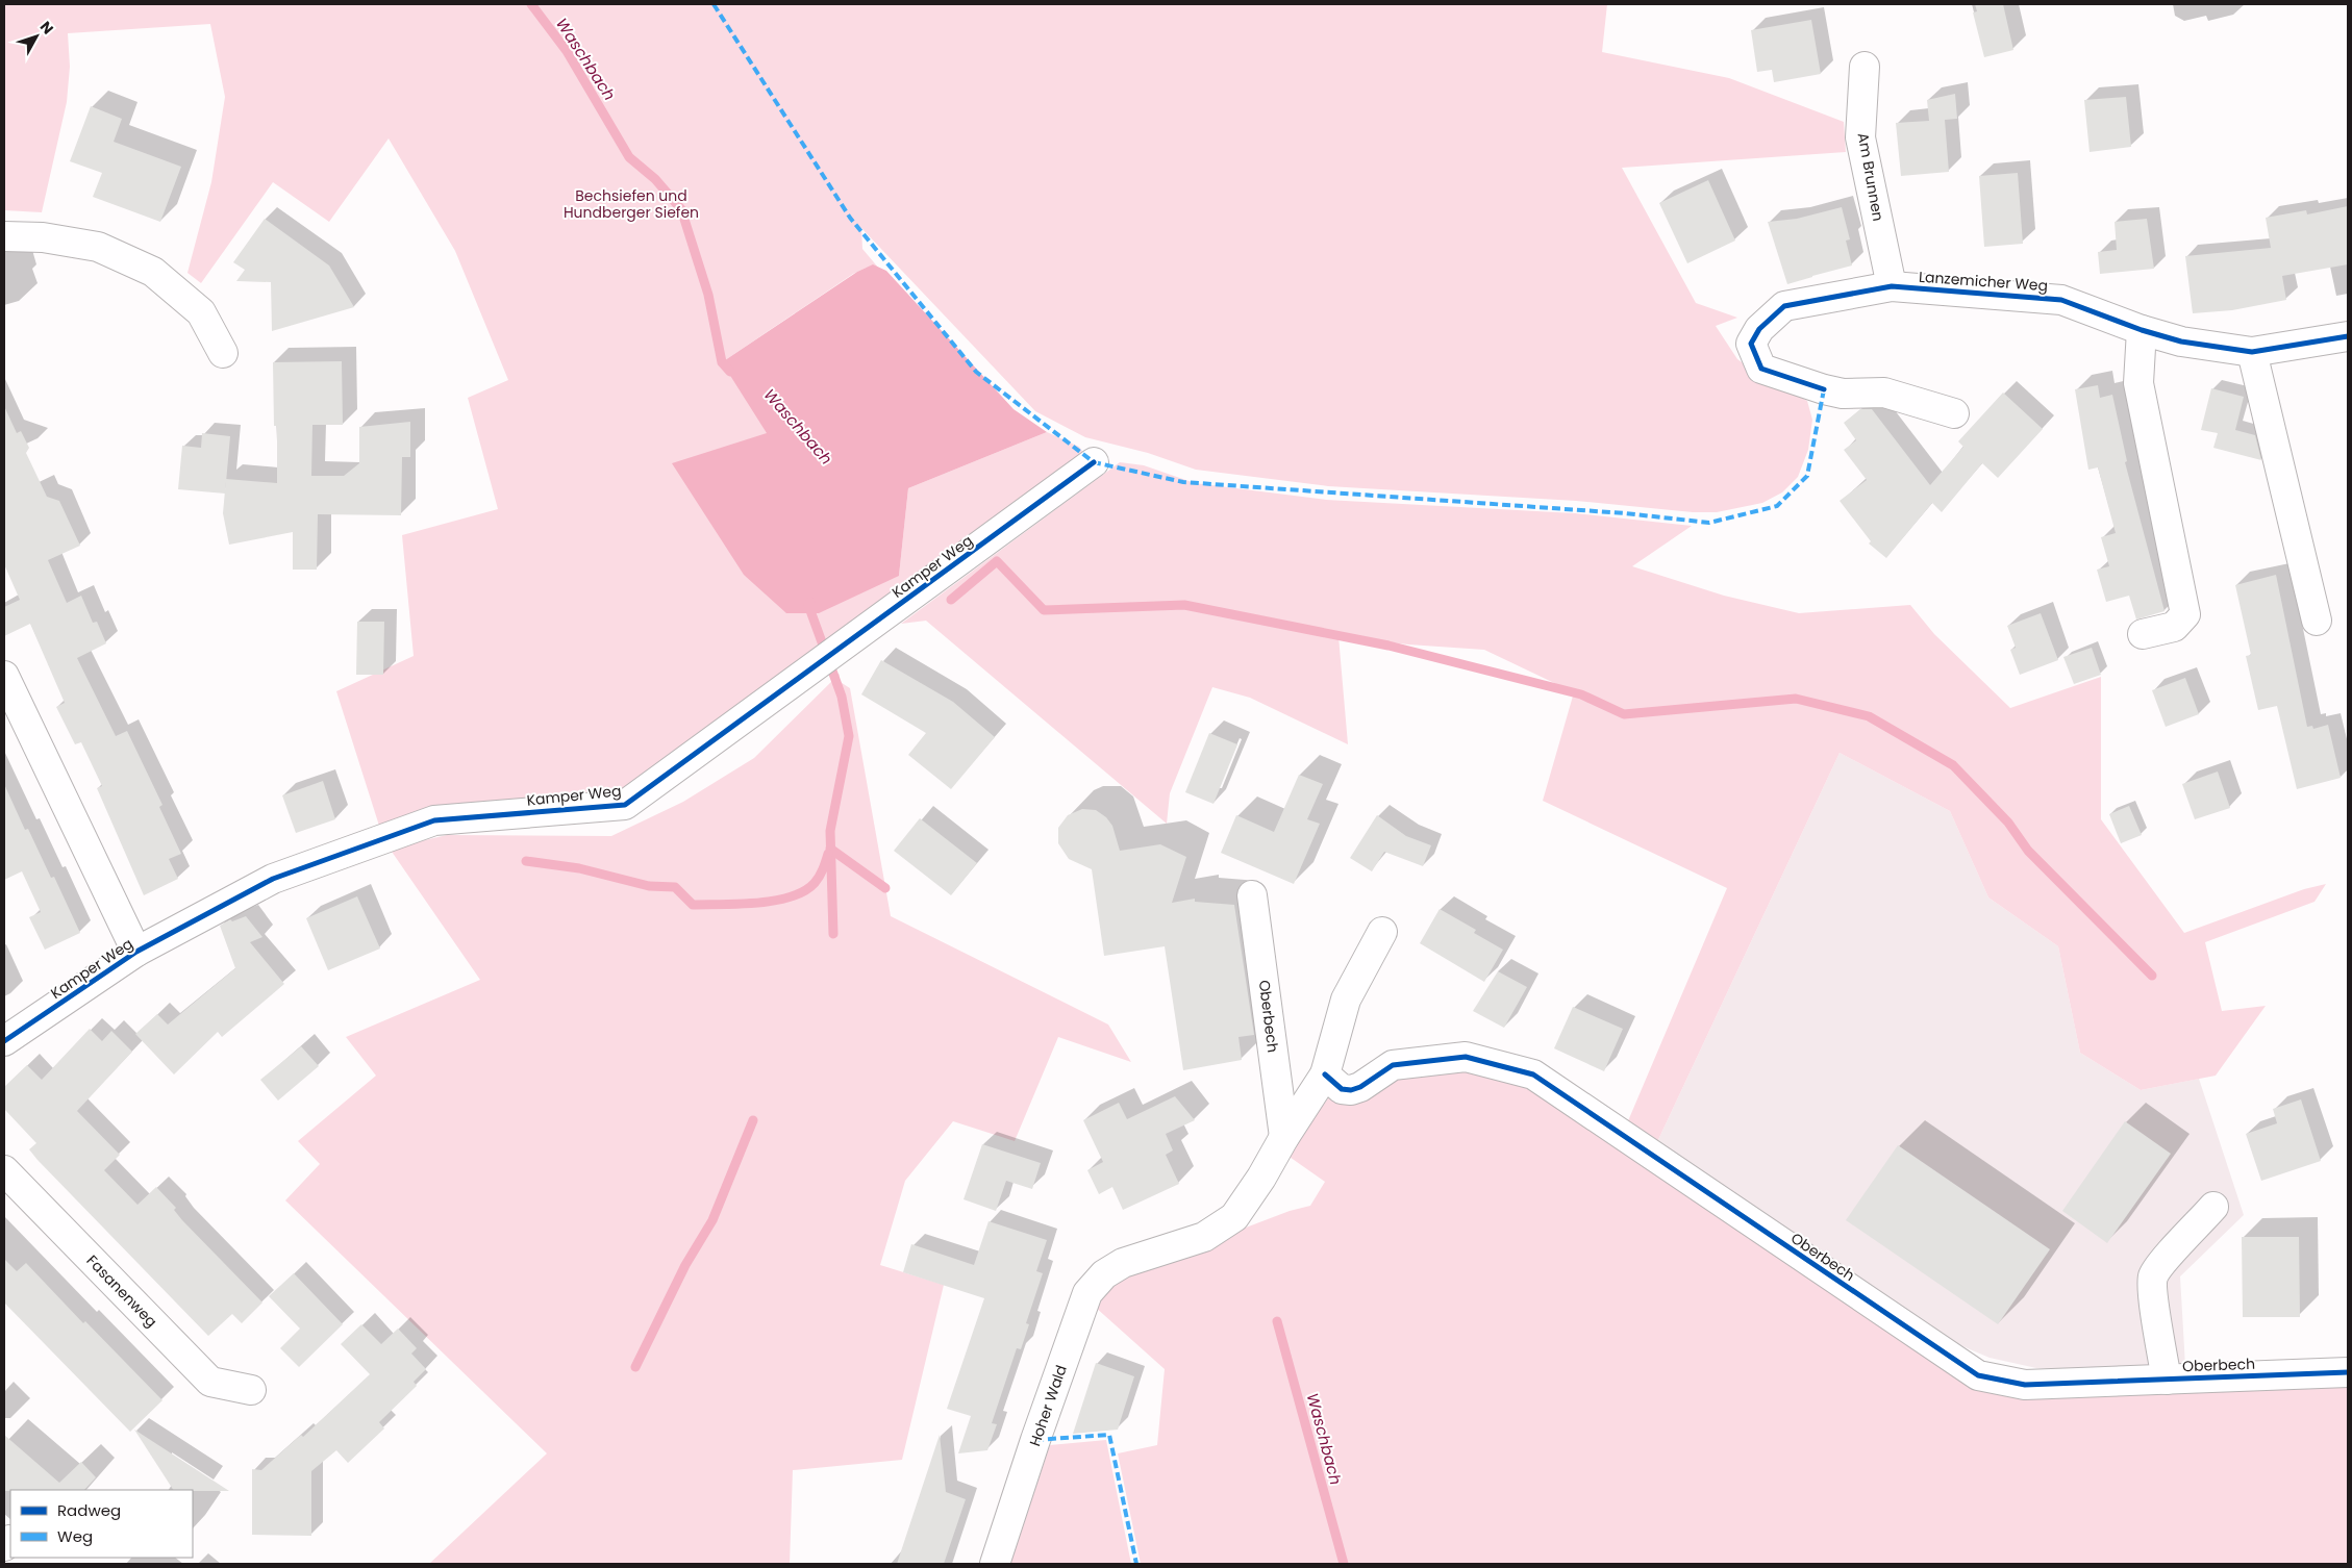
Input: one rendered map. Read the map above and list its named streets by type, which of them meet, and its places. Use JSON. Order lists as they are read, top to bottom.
{
  "streets": {
    "street": [
      "Am Brunnen",
      "Lanzemicher Weg",
      "Kamper Weg",
      "Oberbech",
      "Fasanenweg",
      "Hoher Wald"
    ]
  },
  "crossings": [
    ["Am Brunnen", "Lanzemicher Weg"],
    ["Oberbech", "Hoher Wald"]
  ],
  "water": ["Waschbach"],
  "parks": ["Bechsiefen und Hundberger Siefen"],
  "legend": ["Radweg", "Weg"],
  "north": "top right"
}
